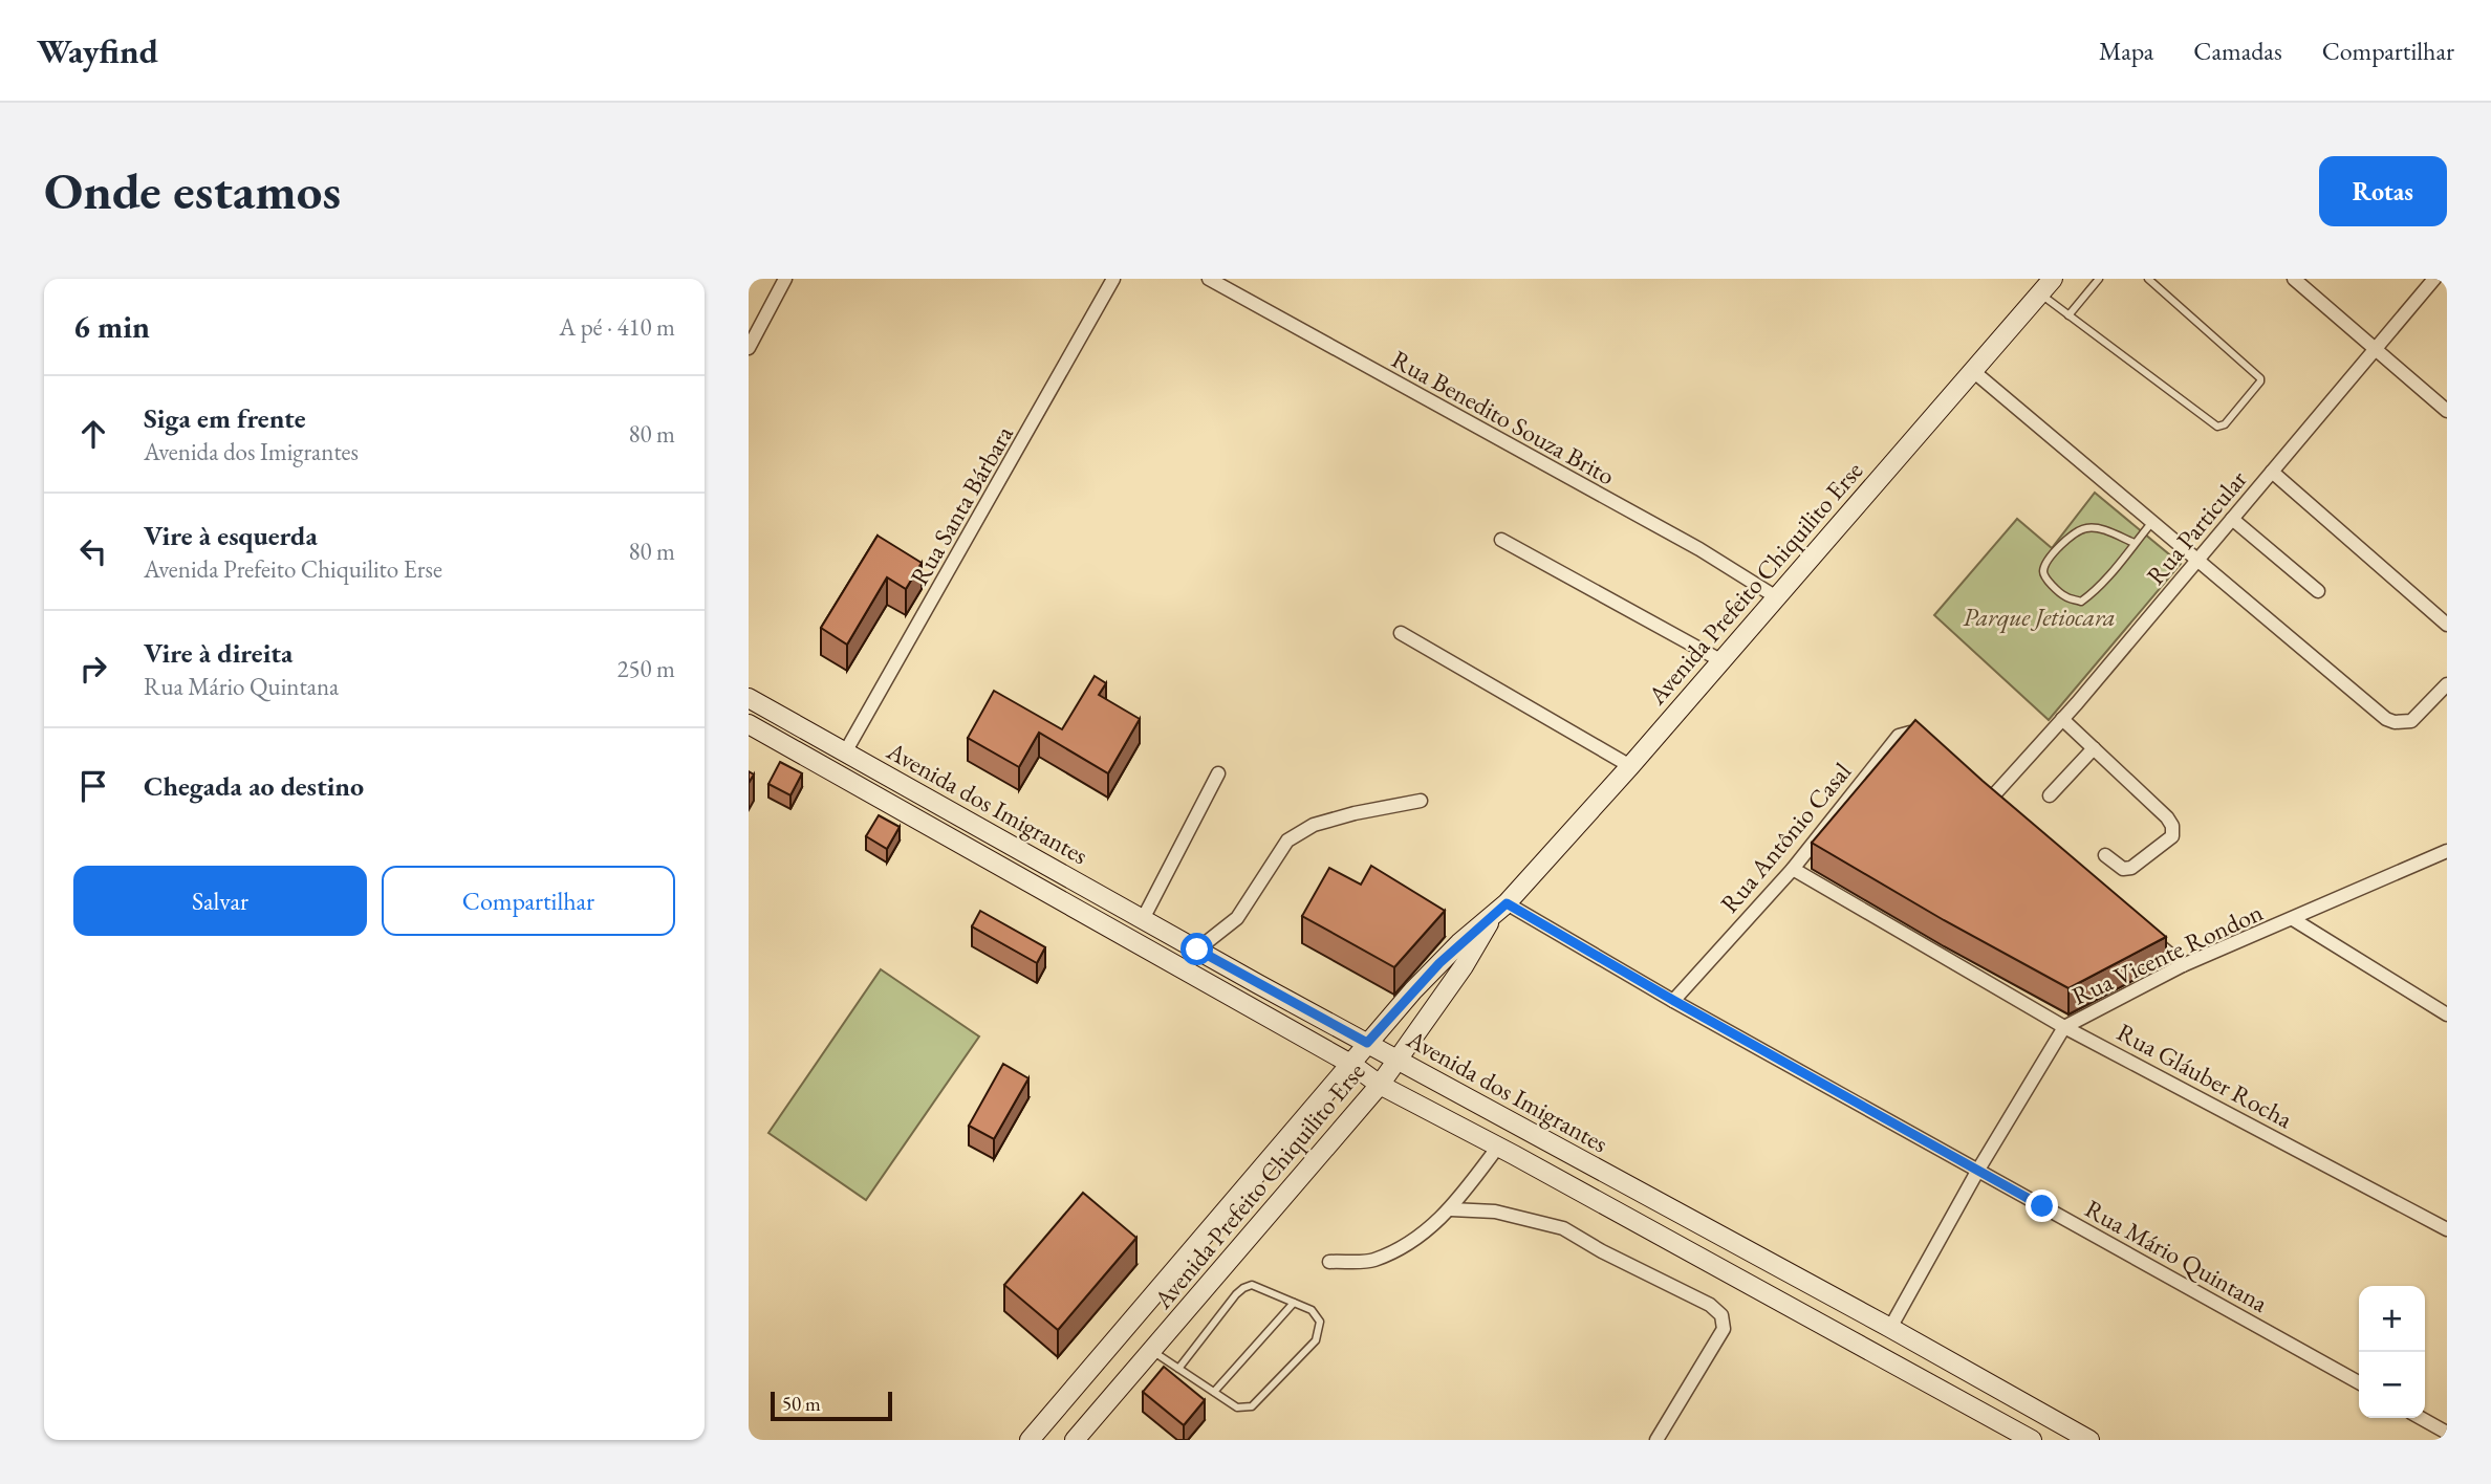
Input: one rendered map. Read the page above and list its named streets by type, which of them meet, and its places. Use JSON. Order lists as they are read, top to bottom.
{
  "streets": {
    "main road": ["Avenida Prefeito Chiquilito Erse", "Avenida dos Imigrantes"],
    "street": [
      "Rua Benedito Souza Brito",
      "Rua Santa Bárbara",
      "Rua Particular",
      "Rua Antônio Casal",
      "Rua Vicente Rondon",
      "Rua Gláuber Rocha",
      "Rua Mário Quintana"
    ]
  },
  "crossings": [
    ["Rua Benedito Souza Brito", "Avenida Prefeito Chiquilito Erse"],
    ["Rua Santa Bárbara", "Avenida dos Imigrantes"],
    ["Avenida Prefeito Chiquilito Erse", "Avenida dos Imigrantes"],
    ["Avenida Prefeito Chiquilito Erse", "Rua Mário Quintana"],
    ["Avenida dos Imigrantes", "Rua Vicente Rondon"],
    ["Rua Antônio Casal", "Rua Gláuber Rocha"],
    ["Rua Antônio Casal", "Rua Mário Quintana"],
    ["Rua Vicente Rondon", "Rua Gláuber Rocha"],
    ["Rua Vicente Rondon", "Rua Mário Quintana"]
  ],
  "parks": ["Parque Jetiocara"],
  "scale_bar": "50 m",
  "page": {
    "header": "Wayfind",
    "nav": ["Mapa", "Camadas", "Compartilhar"],
    "buttons": [
      "Rotas",
      ["Salvar", "Compartilhar"]
    ],
    "title": "Onde estamos",
    "heading": ["6 min", "A pé · 410 m"],
    "list": [
      ["Siga em frente", "Avenida dos Imigrantes", "80 m"],
      ["Vire à esquerda", "Avenida Prefeito Chiquilito Erse", "80 m"],
      ["Vire à direita", "Rua Mário Quintana", "250 m"],
      "Chegada ao destino"
    ],
    "map_buttons": ["+", "−"],
    "scale": "50 m"
  }
}
